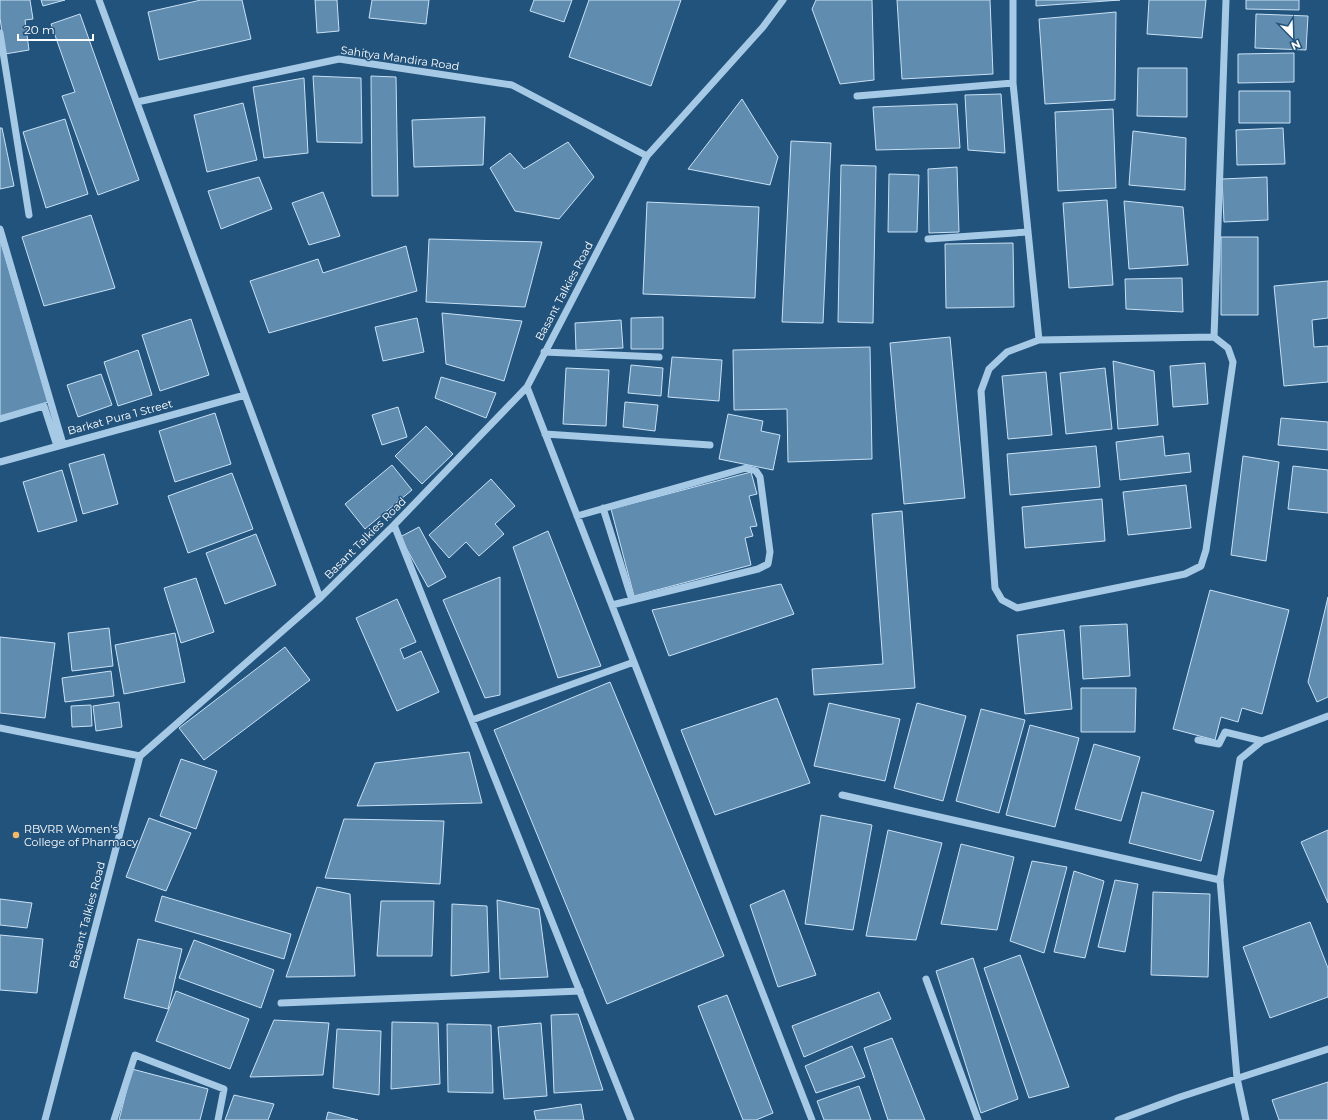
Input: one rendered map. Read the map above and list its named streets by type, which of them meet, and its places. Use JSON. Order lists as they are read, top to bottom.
{
  "streets": {
    "street": ["Sahitya Mandira Road", "Basant Talkies Road", "Barkat Pura 1 Street"]
  },
  "crossings": [
    ["Sahitya Mandira Road", "Basant Talkies Road"]
  ],
  "places": ["RBVRR Women's College of Pharmacy"],
  "scale_bar": "20 m",
  "north": "bottom right"
}
